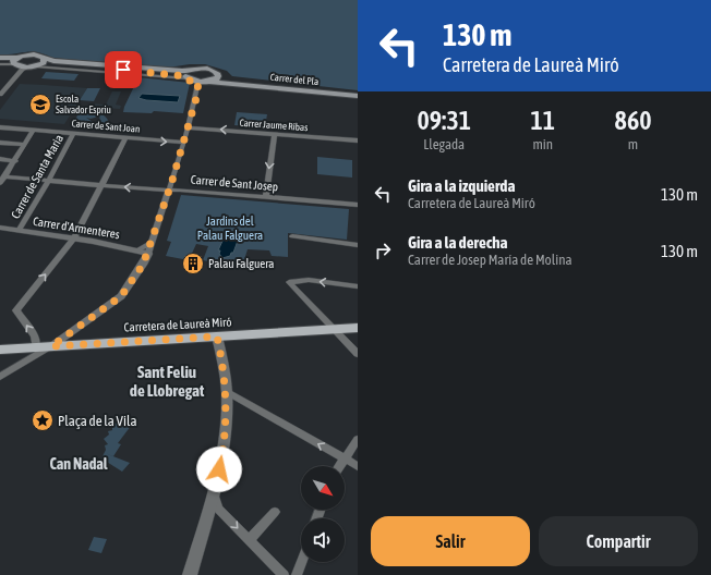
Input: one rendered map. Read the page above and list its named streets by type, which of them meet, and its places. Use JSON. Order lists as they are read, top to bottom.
{
  "streets": {
    "main road": ["Carrer del Pla", "Carretera de Laureà Miró"],
    "street": [
      "Carrer Jaume Ribas",
      "Carrer de Sant Joan",
      "Carrer de Santa Maria",
      "Carrer de Sant Josep",
      "Carrer d'Armenteres"
    ]
  },
  "crossings": [
    ["Carrer de Sant Joan", "Carrer de Santa Maria"],
    ["Carrer de Santa Maria", "Carrer de Sant Josep"],
    ["Carrer de Santa Maria", "Carrer d'Armenteres"]
  ],
  "one_way": ["Carrer Jaume Ribas"],
  "districts": ["Sant Feliu de Llobregat", "Can Nadal"],
  "parks": ["Jardins del Palau Falguera"],
  "places": {
    "school or university": ["Escola Salvador Espriu"],
    "building": ["Palau Falguera"],
    "place": ["Plaça de la Vila"]
  },
  "north": "bottom right",
  "page": {
    "turn": ["130 m", "Carretera de Laureà Miró"],
    "eta": [
      "09:31",
      "Llegada",
      "11",
      "min",
      "860",
      "m"
    ],
    "list": [
      {
        "name": "Gira a la izquierda",
        "note": "Carretera de Laureà Miró",
        "value": "130 m"
      },
      {
        "name": "Gira a la derecha",
        "note": "Carrer de Josep María de Molina",
        "value": "130 m"
      }
    ],
    "buttons": ["Salir", "Compartir"]
  }
}
